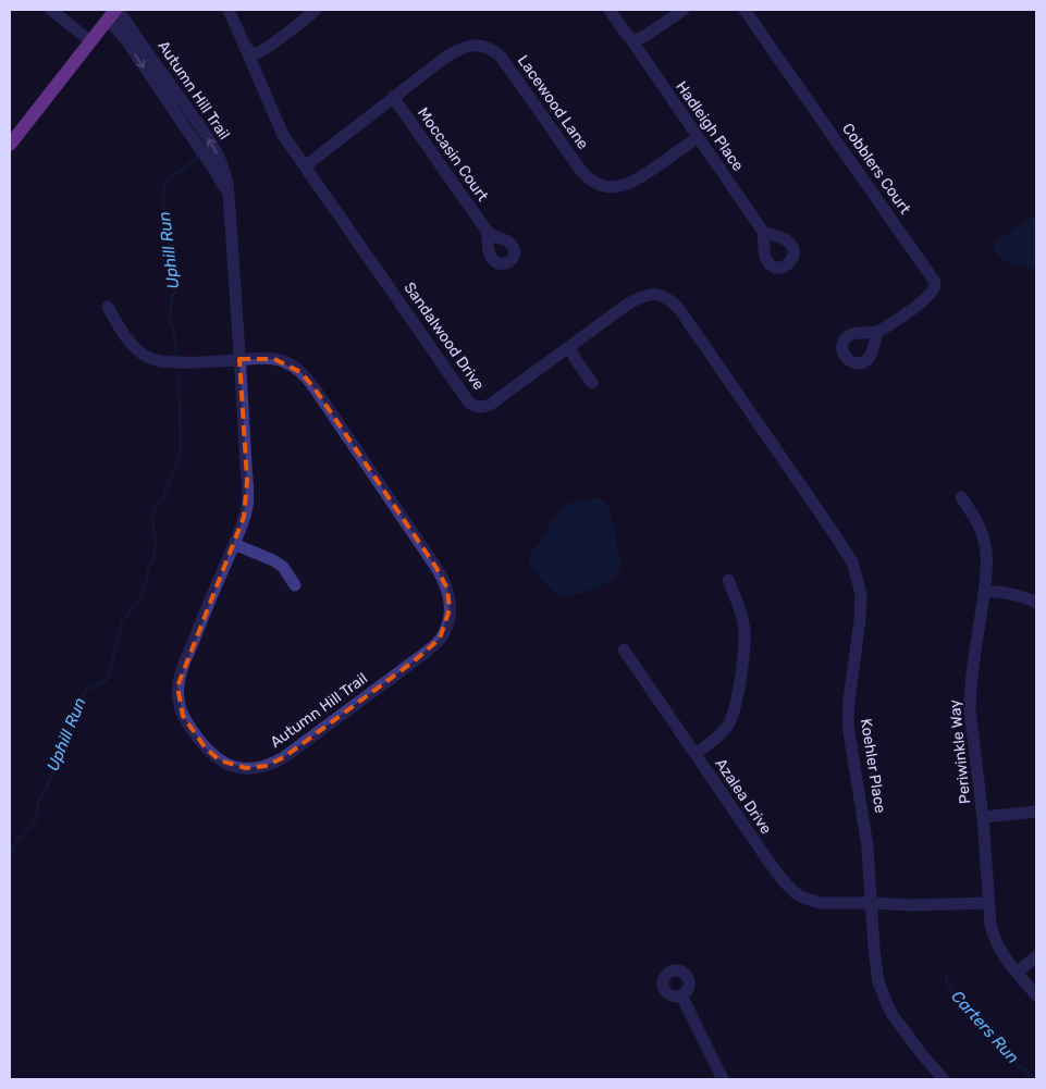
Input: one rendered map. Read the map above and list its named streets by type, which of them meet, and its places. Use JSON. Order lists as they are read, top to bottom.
{
  "streets": {
    "street": [
      "Autumn Hill Trail",
      "Lacewood Lane",
      "Hadleigh Place",
      "Moccasin Court",
      "Cobblers Court",
      "Sandalwood Drive",
      "Periwinkle Way",
      "Koehler Place",
      "Azalea Drive"
    ]
  },
  "crossings": [
    ["Lacewood Lane", "Hadleigh Place"],
    ["Lacewood Lane", "Moccasin Court"],
    ["Lacewood Lane", "Sandalwood Drive"],
    ["Sandalwood Drive", "Koehler Place"],
    ["Periwinkle Way", "Azalea Drive"],
    ["Koehler Place", "Azalea Drive"]
  ],
  "water": ["Uphill Run", "Carters Run"]
}
